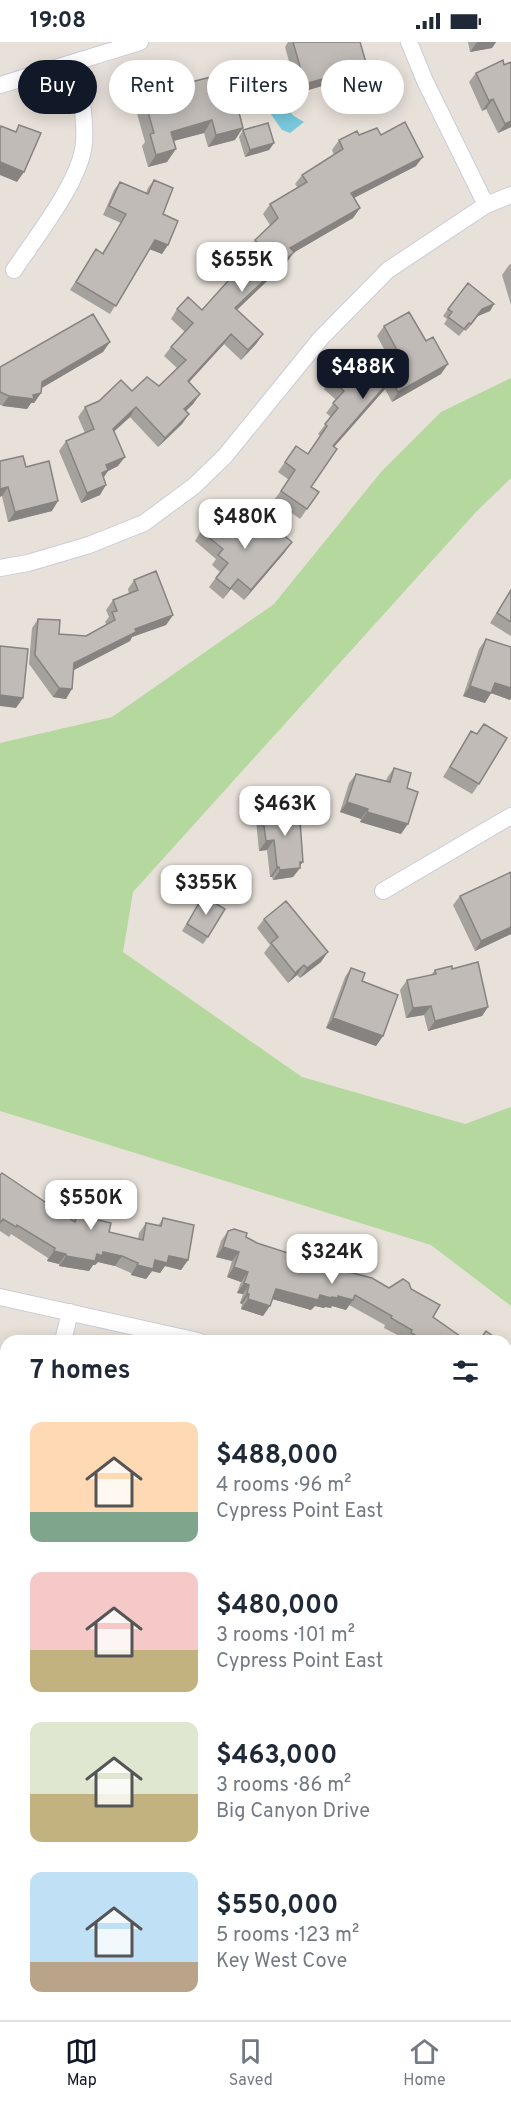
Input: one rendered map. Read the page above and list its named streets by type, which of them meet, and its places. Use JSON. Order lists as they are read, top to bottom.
{
  "page": {
    "status": "19:08",
    "chip": [
      "Buy",
      "Rent",
      "Filters",
      "New"
    ],
    "price": [
      "$655K",
      "$488K",
      "$480K",
      "$463K",
      "$355K",
      "$550K",
      "$324K"
    ],
    "heading": "7 homes",
    "list": [
      {
        "name": "$488,000",
        "note": "4 rooms · 96 m² · Cypress Point East"
      },
      {
        "name": "$480,000",
        "note": "3 rooms · 101 m² · Cypress Point East"
      },
      {
        "name": "$463,000",
        "note": "3 rooms · 86 m² · Big Canyon Drive"
      },
      {
        "name": "$550,000",
        "note": "5 rooms · 123 m² · Key West Cove"
      }
    ],
    "tabs": ["Map", "Saved", "Home"]
  }
}
